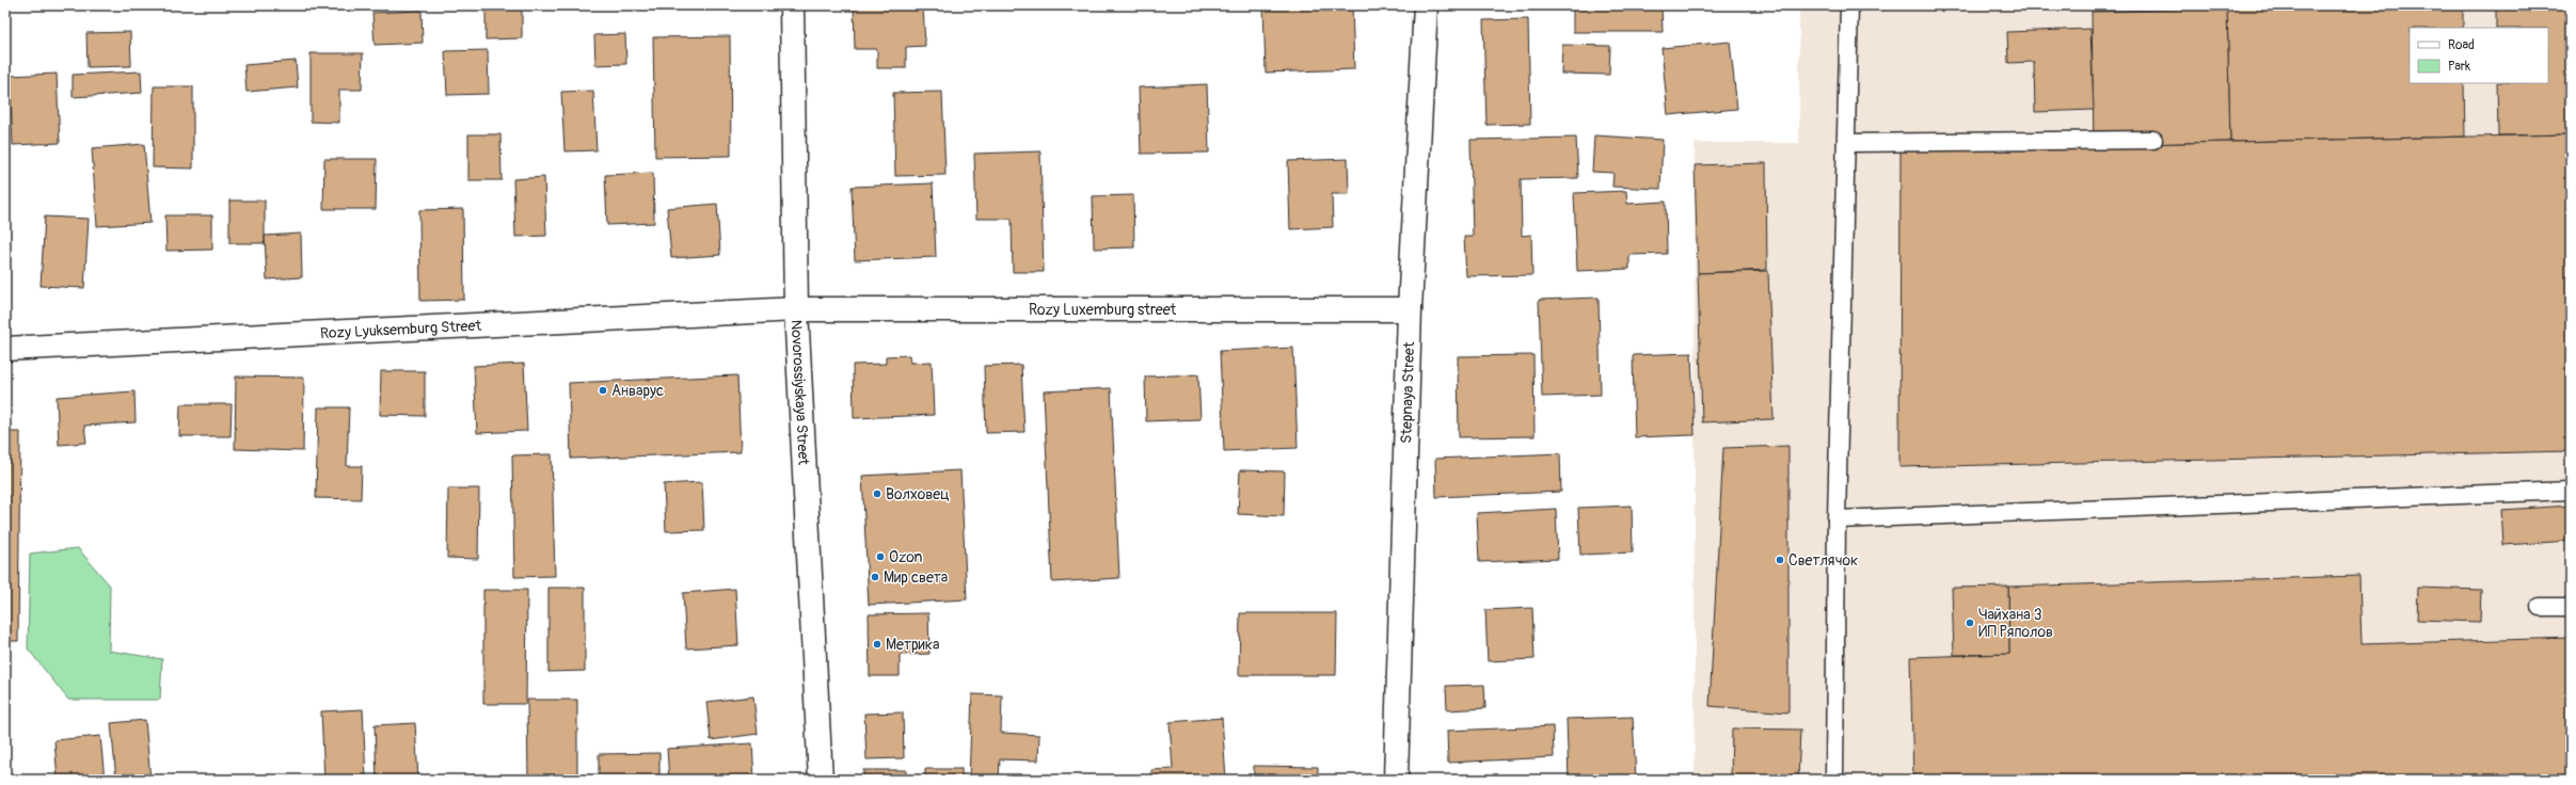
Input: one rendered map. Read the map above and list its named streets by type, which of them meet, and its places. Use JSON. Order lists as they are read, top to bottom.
{
  "streets": {
    "street": [
      "Rozy Luxemburg street",
      "Rozy Lyuksemburg Street",
      "Novorossiyskaya Street",
      "Stepnaya Street"
    ]
  },
  "crossings": [
    ["Rozy Luxemburg street", "Rozy Lyuksemburg Street"],
    ["Rozy Luxemburg street", "Novorossiyskaya Street"],
    ["Rozy Luxemburg street", "Stepnaya Street"],
    ["Rozy Lyuksemburg Street", "Novorossiyskaya Street"]
  ],
  "places": [
    "Анварус",
    "Волховец",
    "Ozon",
    "Светлячок",
    "Мир света",
    "Чайхана 3 ИП Ряполов",
    "Метрика"
  ],
  "legend": ["Road", "Park"]
}
